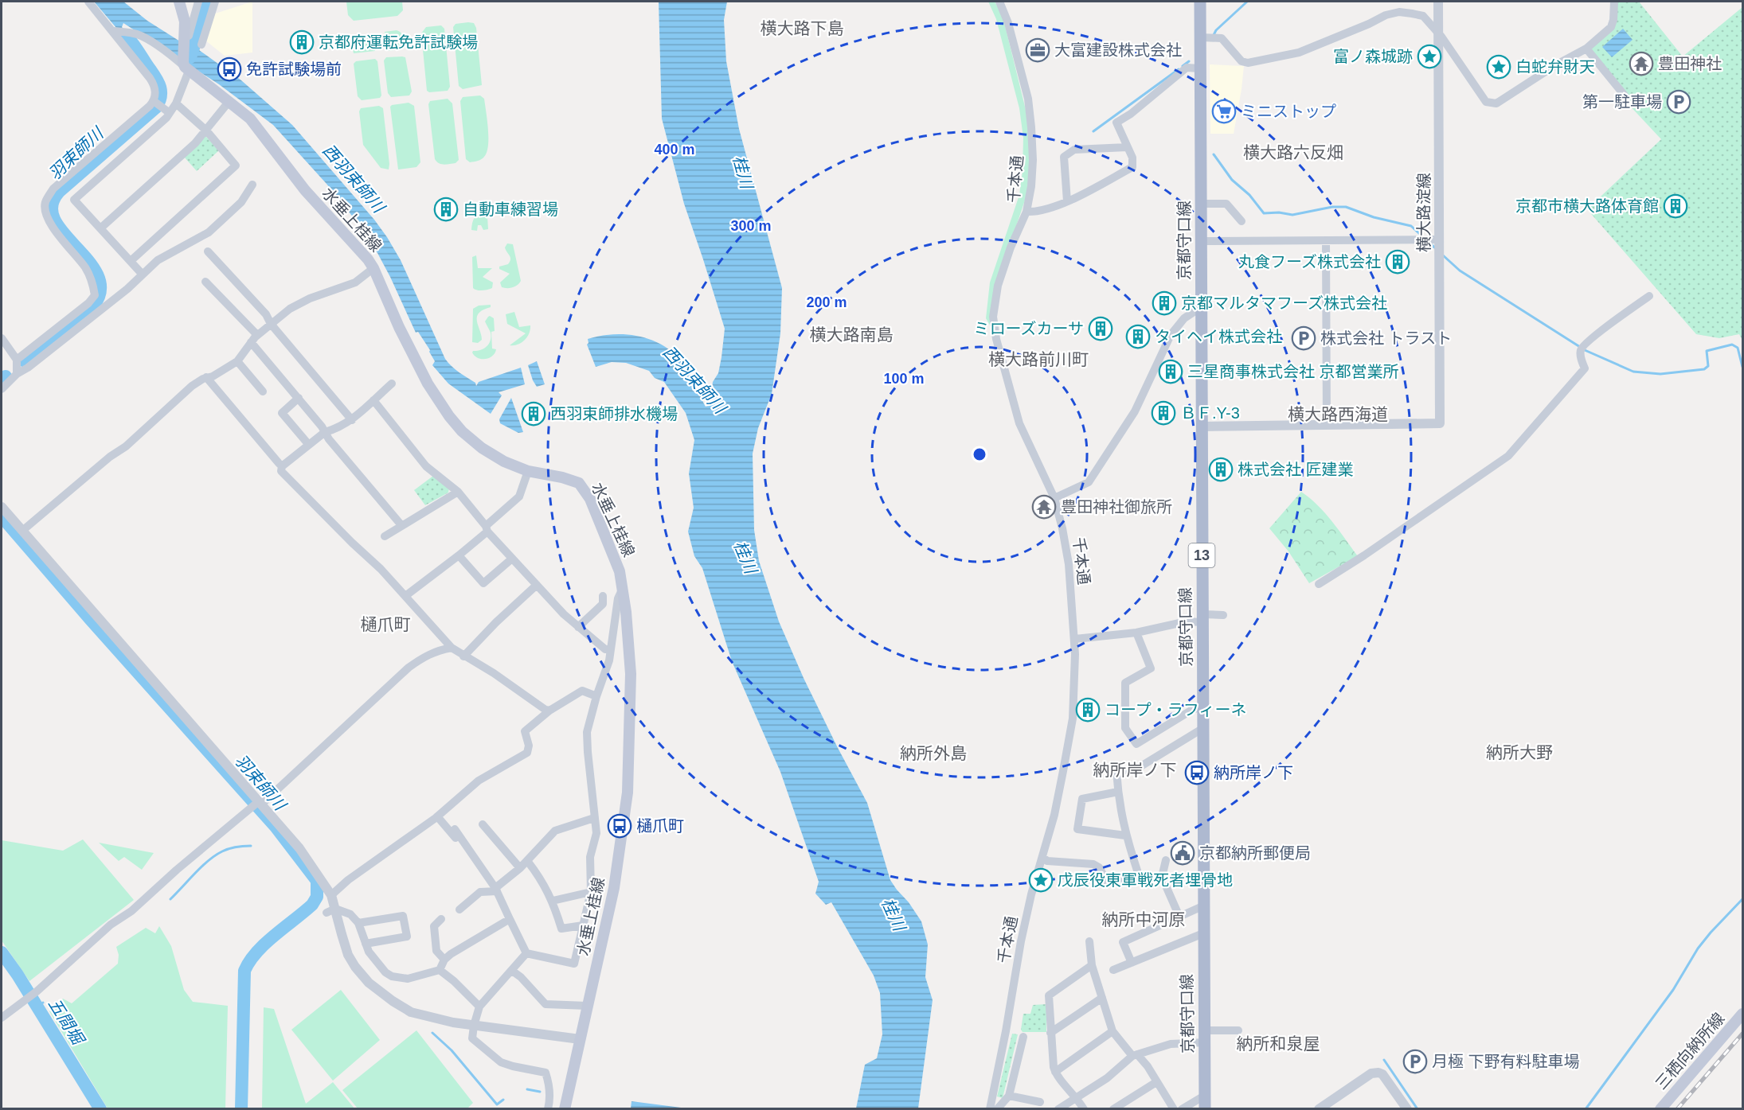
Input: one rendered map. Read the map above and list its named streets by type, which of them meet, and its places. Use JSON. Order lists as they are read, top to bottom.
{
  "streets": {
    "main road": [
      "水垂上桂線",
      "京都守口線",
      "13",
      "三栖向納所線"
    ],
    "street": ["千本通", "横大路淀線"]
  },
  "districts": [
    "横大路下島",
    "横大路六反畑",
    "横大路南島",
    "横大路前川町",
    "横大路西海道",
    "樋爪町",
    "納所大野",
    "納所外島",
    "納所岸ノ下",
    "納所中河原",
    "納所和泉屋"
  ],
  "water": [
    "羽束師川",
    "桂川",
    "西羽束師川",
    "五間堀"
  ],
  "places": {
    "building": [
      "京都府運転免許試験場",
      "京都市横大路体育館",
      "自動車練習場",
      "丸食フーズ株式会社",
      "京都マルタマフーズ株式会社",
      "ミローズカーサ",
      "タイヘイ株式会社",
      "三星商事株式会社 京都営業所",
      "ＢＦ.Y-3",
      "西羽束師排水機場",
      "株式会社 匠建業",
      "コープ・ラフィーネ"
    ],
    "office": ["大富建設株式会社"],
    "place": ["富ノ森城跡", "白蛇弁財天", "戊辰役東軍戦死者埋骨地"],
    "temple": ["豊田神社", "豊田神社御旅所"],
    "bus stop": ["免許試験場前", "納所岸ノ下", "樋爪町"],
    "parking": ["第一駐車場", "株式会社 トラスト", "月極 下野有料駐車場"],
    "supermarket": ["ミニストップ"],
    "public building": ["京都納所郵便局"]
  },
  "rings": [
    "400 m",
    "300 m",
    "200 m",
    "100 m"
  ]
}
